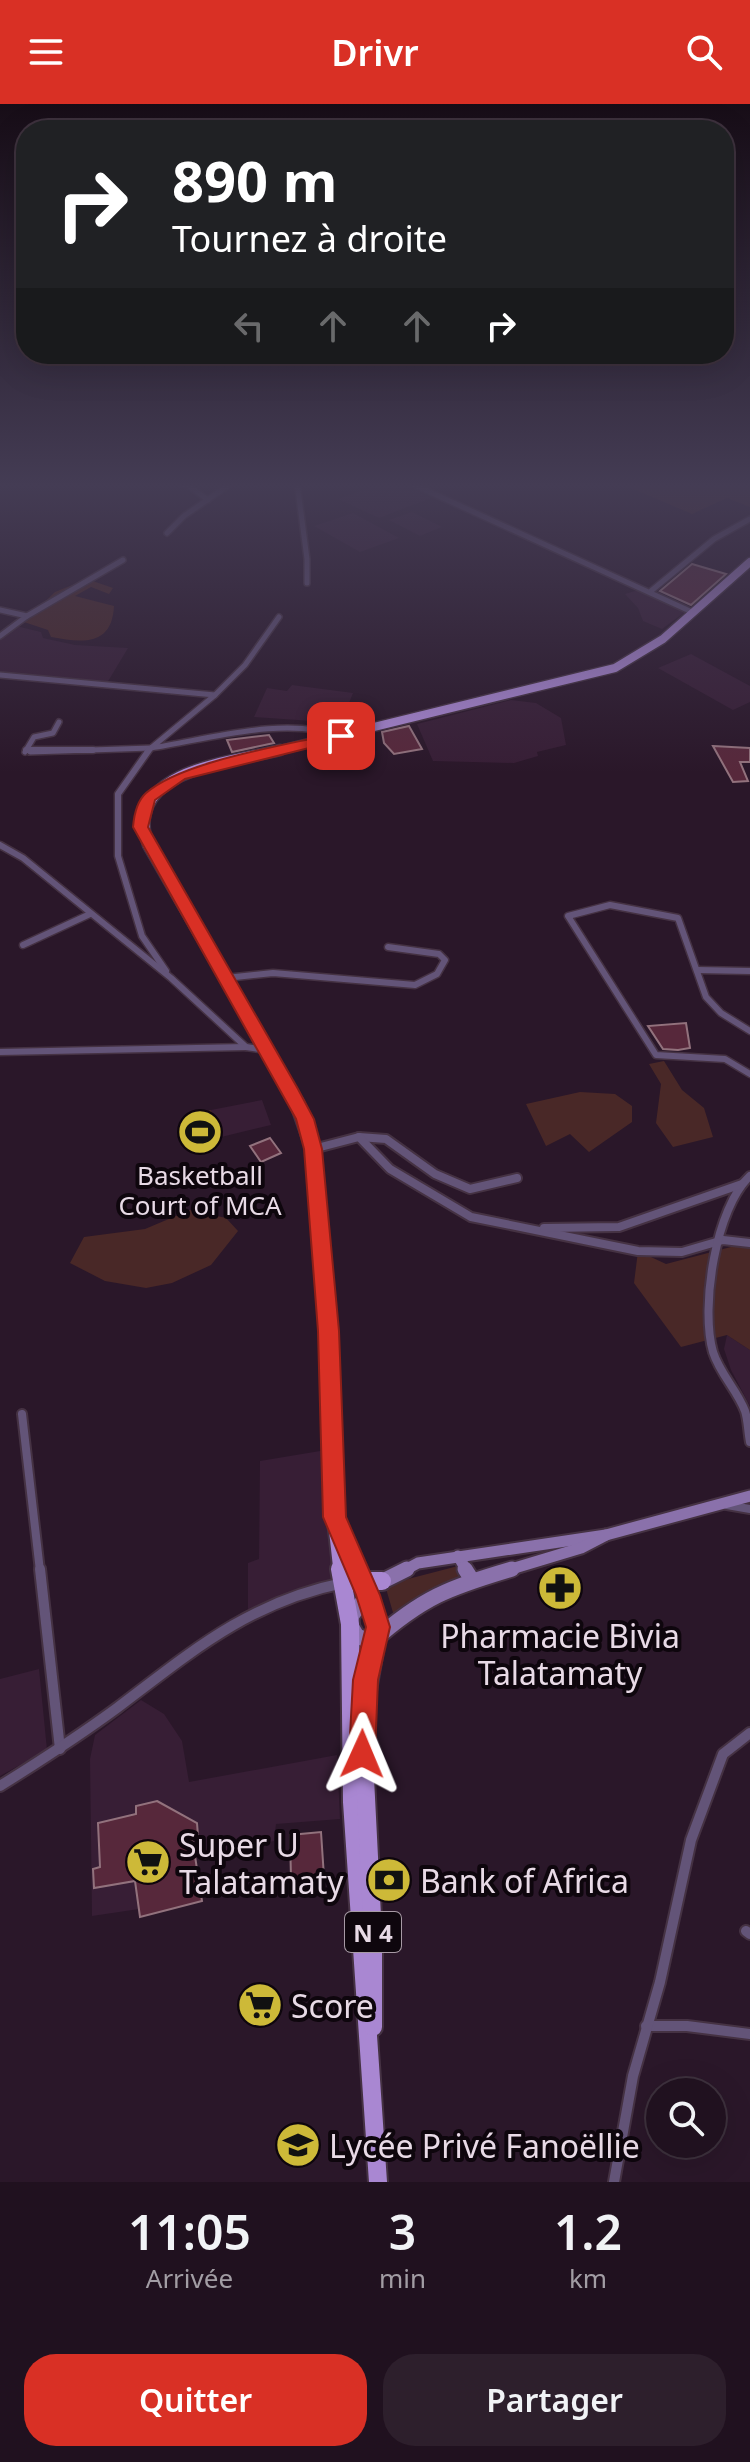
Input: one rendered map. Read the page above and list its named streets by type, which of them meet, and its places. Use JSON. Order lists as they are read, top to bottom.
{
  "streets": {
    "main road": ["N 4"]
  },
  "places": {
    "sports": ["Basketball Court of MCA"],
    "pharmacy": ["Pharmacie Bivia Talatamaty"],
    "supermarket": ["Super U Talatamaty", "Score"],
    "bank": ["Bank of Africa"],
    "school or university": ["Lycée Privé Fanoëllie"]
  },
  "page": {
    "header": "Drivr",
    "turn": ["890 m", "Tournez à droite"],
    "eta": [
      "11:05",
      "Arrivée",
      "3",
      "min",
      "1.2",
      "km"
    ],
    "buttons": ["Quitter", "Partager"]
  }
}
